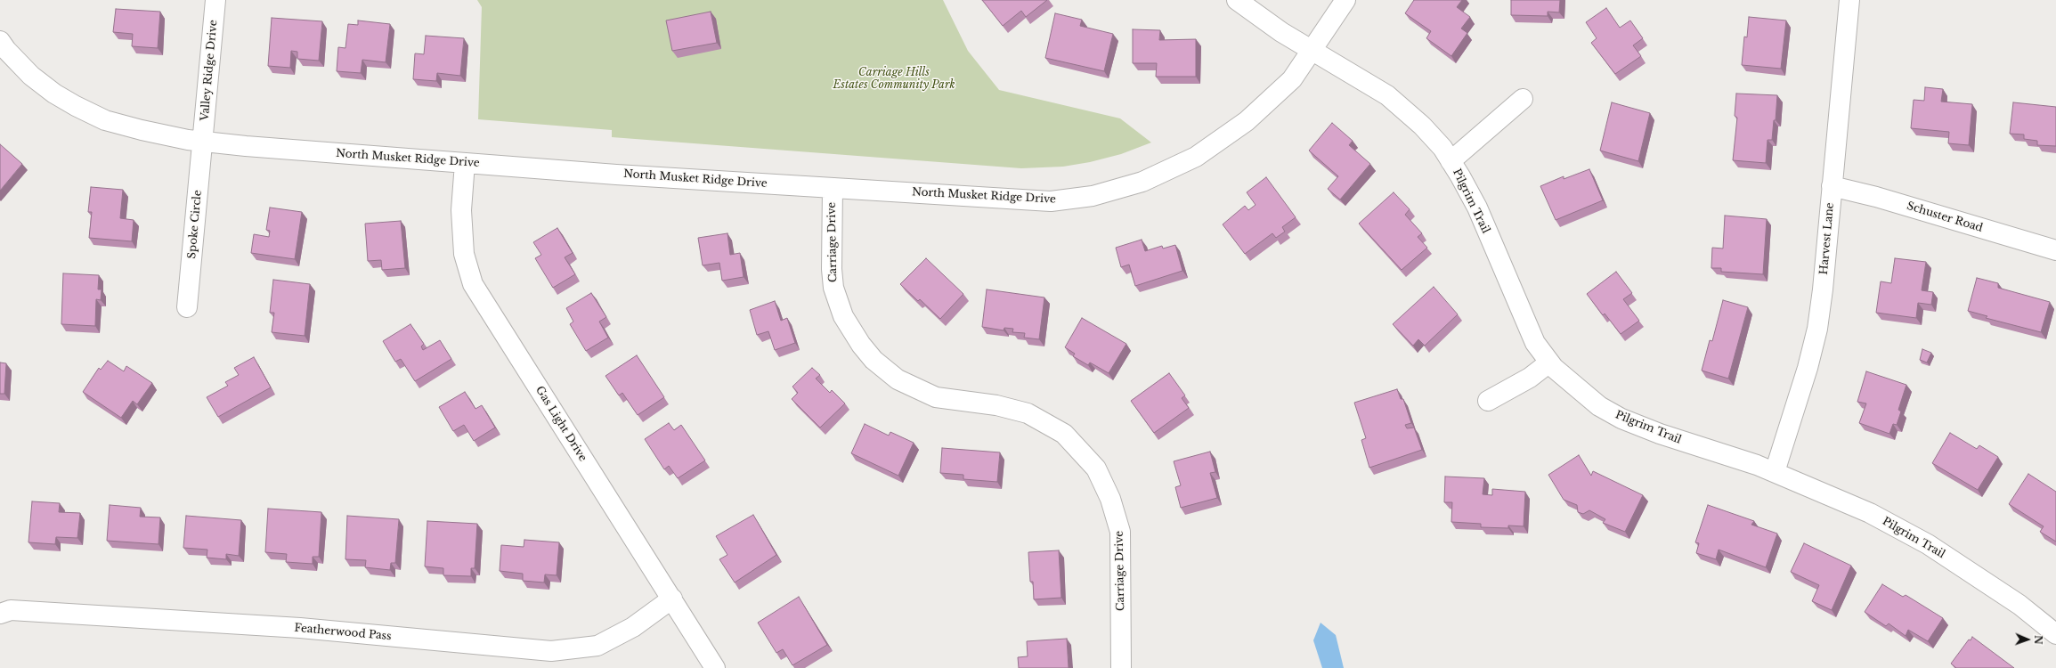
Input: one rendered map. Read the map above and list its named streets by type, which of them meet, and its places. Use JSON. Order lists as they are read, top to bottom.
{
  "streets": {
    "street": [
      "Valley Ridge Drive",
      "North Musket Ridge Drive",
      "Pilgrim Trail",
      "Schuster Road",
      "Spoke Circle",
      "Harvest Lane",
      "Carriage Drive",
      "Gas Light Drive",
      "Featherwood Pass"
    ]
  },
  "crossings": [
    ["Valley Ridge Drive", "North Musket Ridge Drive"],
    ["Valley Ridge Drive", "Spoke Circle"],
    ["North Musket Ridge Drive", "Pilgrim Trail"],
    ["North Musket Ridge Drive", "Spoke Circle"],
    ["North Musket Ridge Drive", "Carriage Drive"],
    ["North Musket Ridge Drive", "Gas Light Drive"],
    ["Pilgrim Trail", "Harvest Lane"],
    ["Schuster Road", "Harvest Lane"],
    ["Gas Light Drive", "Featherwood Pass"]
  ],
  "parks": ["Carriage Hills Estates Community Park"],
  "north": "right"
}
